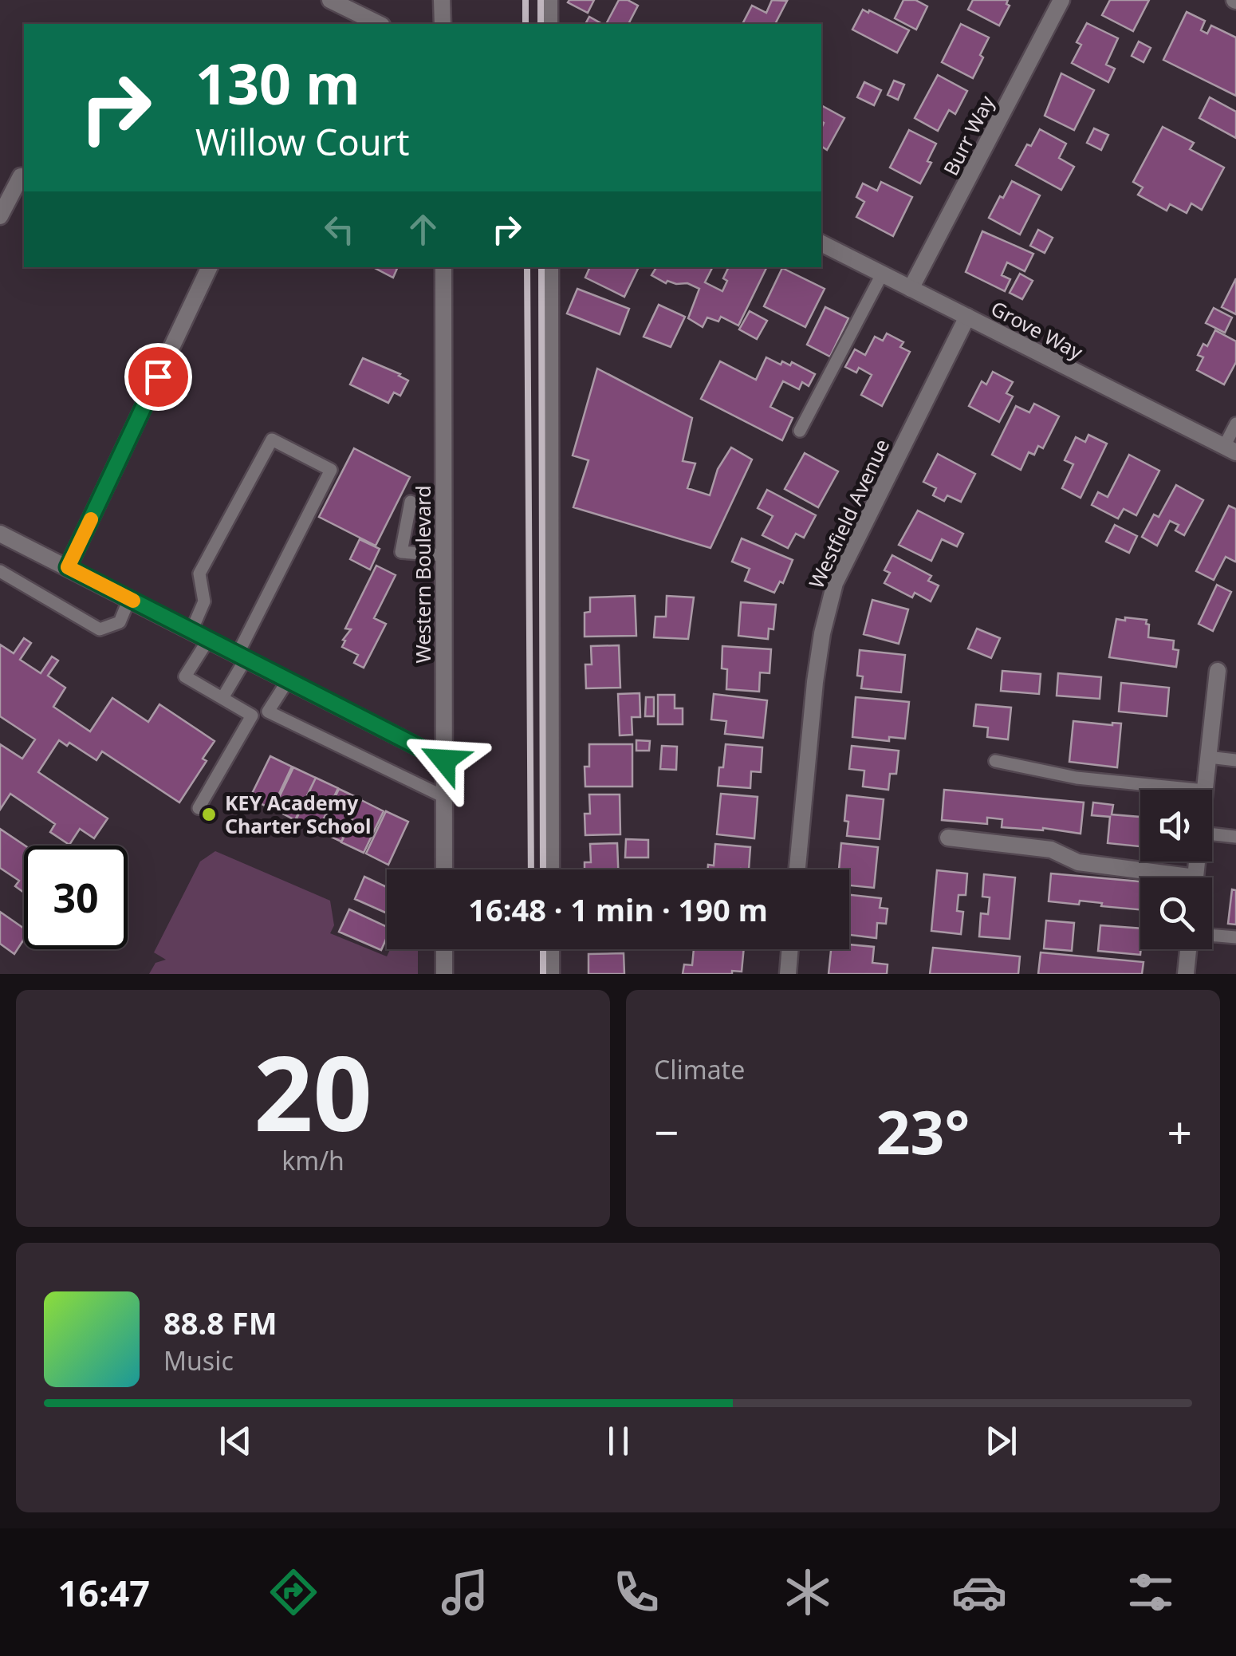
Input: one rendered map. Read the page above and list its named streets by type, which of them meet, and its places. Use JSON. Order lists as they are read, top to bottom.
{
  "streets": {
    "street": [
      "Burr Way",
      "Grove Way",
      "Westfield Avenue",
      "Western Boulevard"
    ]
  },
  "crossings": [
    ["Burr Way", "Grove Way"],
    ["Grove Way", "Westfield Avenue"]
  ],
  "places": ["KEY Academy Charter School"],
  "page": {
    "turn": ["130 m", "Willow Court"],
    "limit": "30",
    "trip": "16:48 · 1 min · 190 m",
    "tile": [
      ["20", "km/h"],
      "Climate"
    ],
    "heat": ["−", "23°", "+"],
    "song": ["88.8 FM", "Music"],
    "tabs": "16:47"
  }
}
